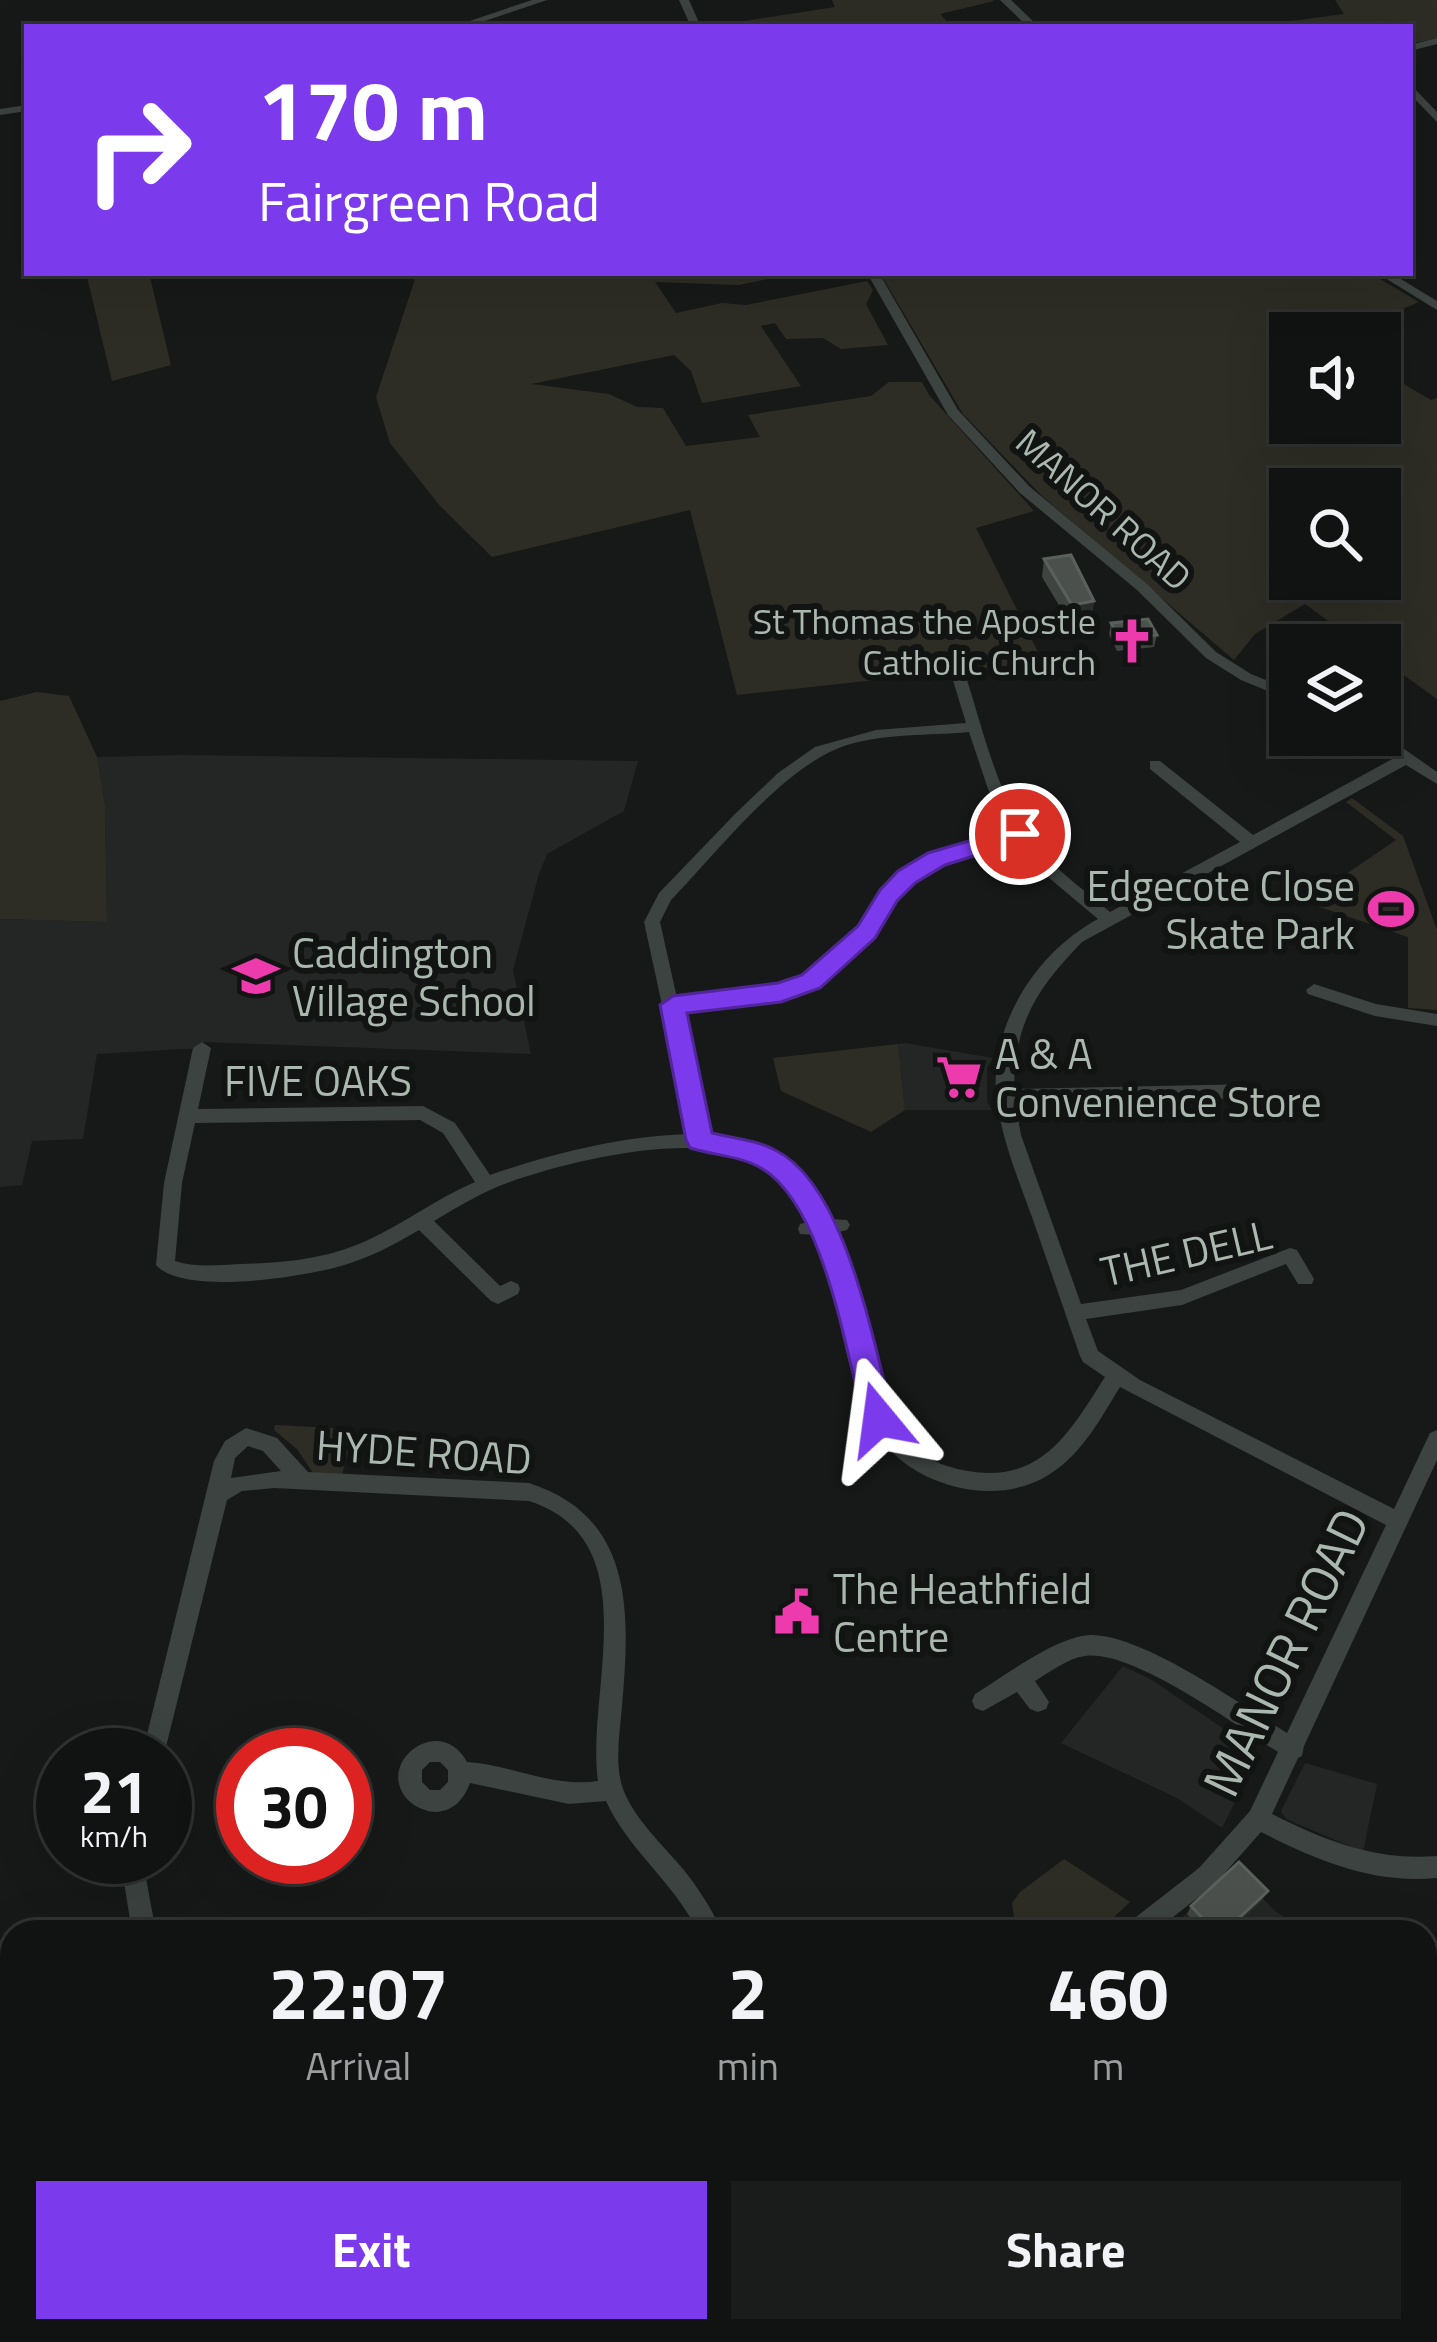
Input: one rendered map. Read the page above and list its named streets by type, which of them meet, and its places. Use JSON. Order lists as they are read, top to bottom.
{
  "streets": {
    "street": [
      "MANOR ROAD",
      "FIVE OAKS",
      "THE DELL",
      "HYDE ROAD"
    ]
  },
  "places": {
    "church": ["St Thomas the Apostle Catholic Church"],
    "sports": ["Edgecote Close Skate Park"],
    "school or university": ["Caddington Village School"],
    "supermarket": ["A & A Convenience Store"],
    "public building": ["The Heathfield Centre"]
  },
  "page": {
    "turn": ["170 m", "Fairgreen Road"],
    "speed": "21 km/h",
    "limit": "30",
    "eta": [
      "22:07",
      "Arrival",
      "2",
      "min",
      "460",
      "m"
    ],
    "buttons": ["Exit", "Share"]
  }
}
